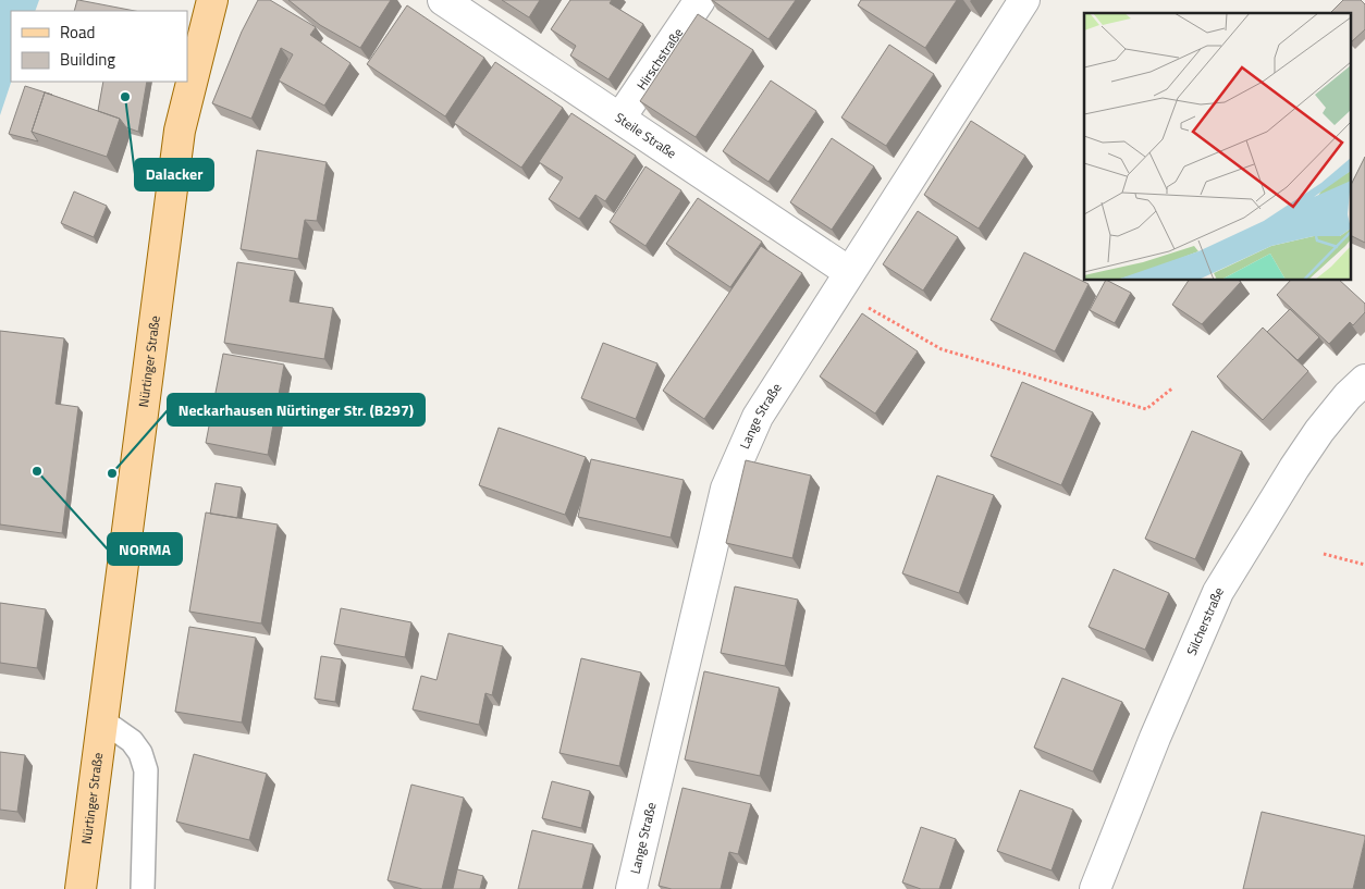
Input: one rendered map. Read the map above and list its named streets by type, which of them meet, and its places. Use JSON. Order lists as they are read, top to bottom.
{
  "streets": {
    "main road": ["Nürtinger Straße"],
    "street": [
      "Hirschstraße",
      "Steile Straße",
      "Lange Straße",
      "Silcherstraße"
    ]
  },
  "crossings": [
    ["Hirschstraße", "Steile Straße"],
    ["Steile Straße", "Lange Straße"]
  ],
  "places": ["Dalacker", "NORMA", "Neckarhausen Nürtinger Str. (B297)"],
  "legend": ["Road", "Building"]
}
